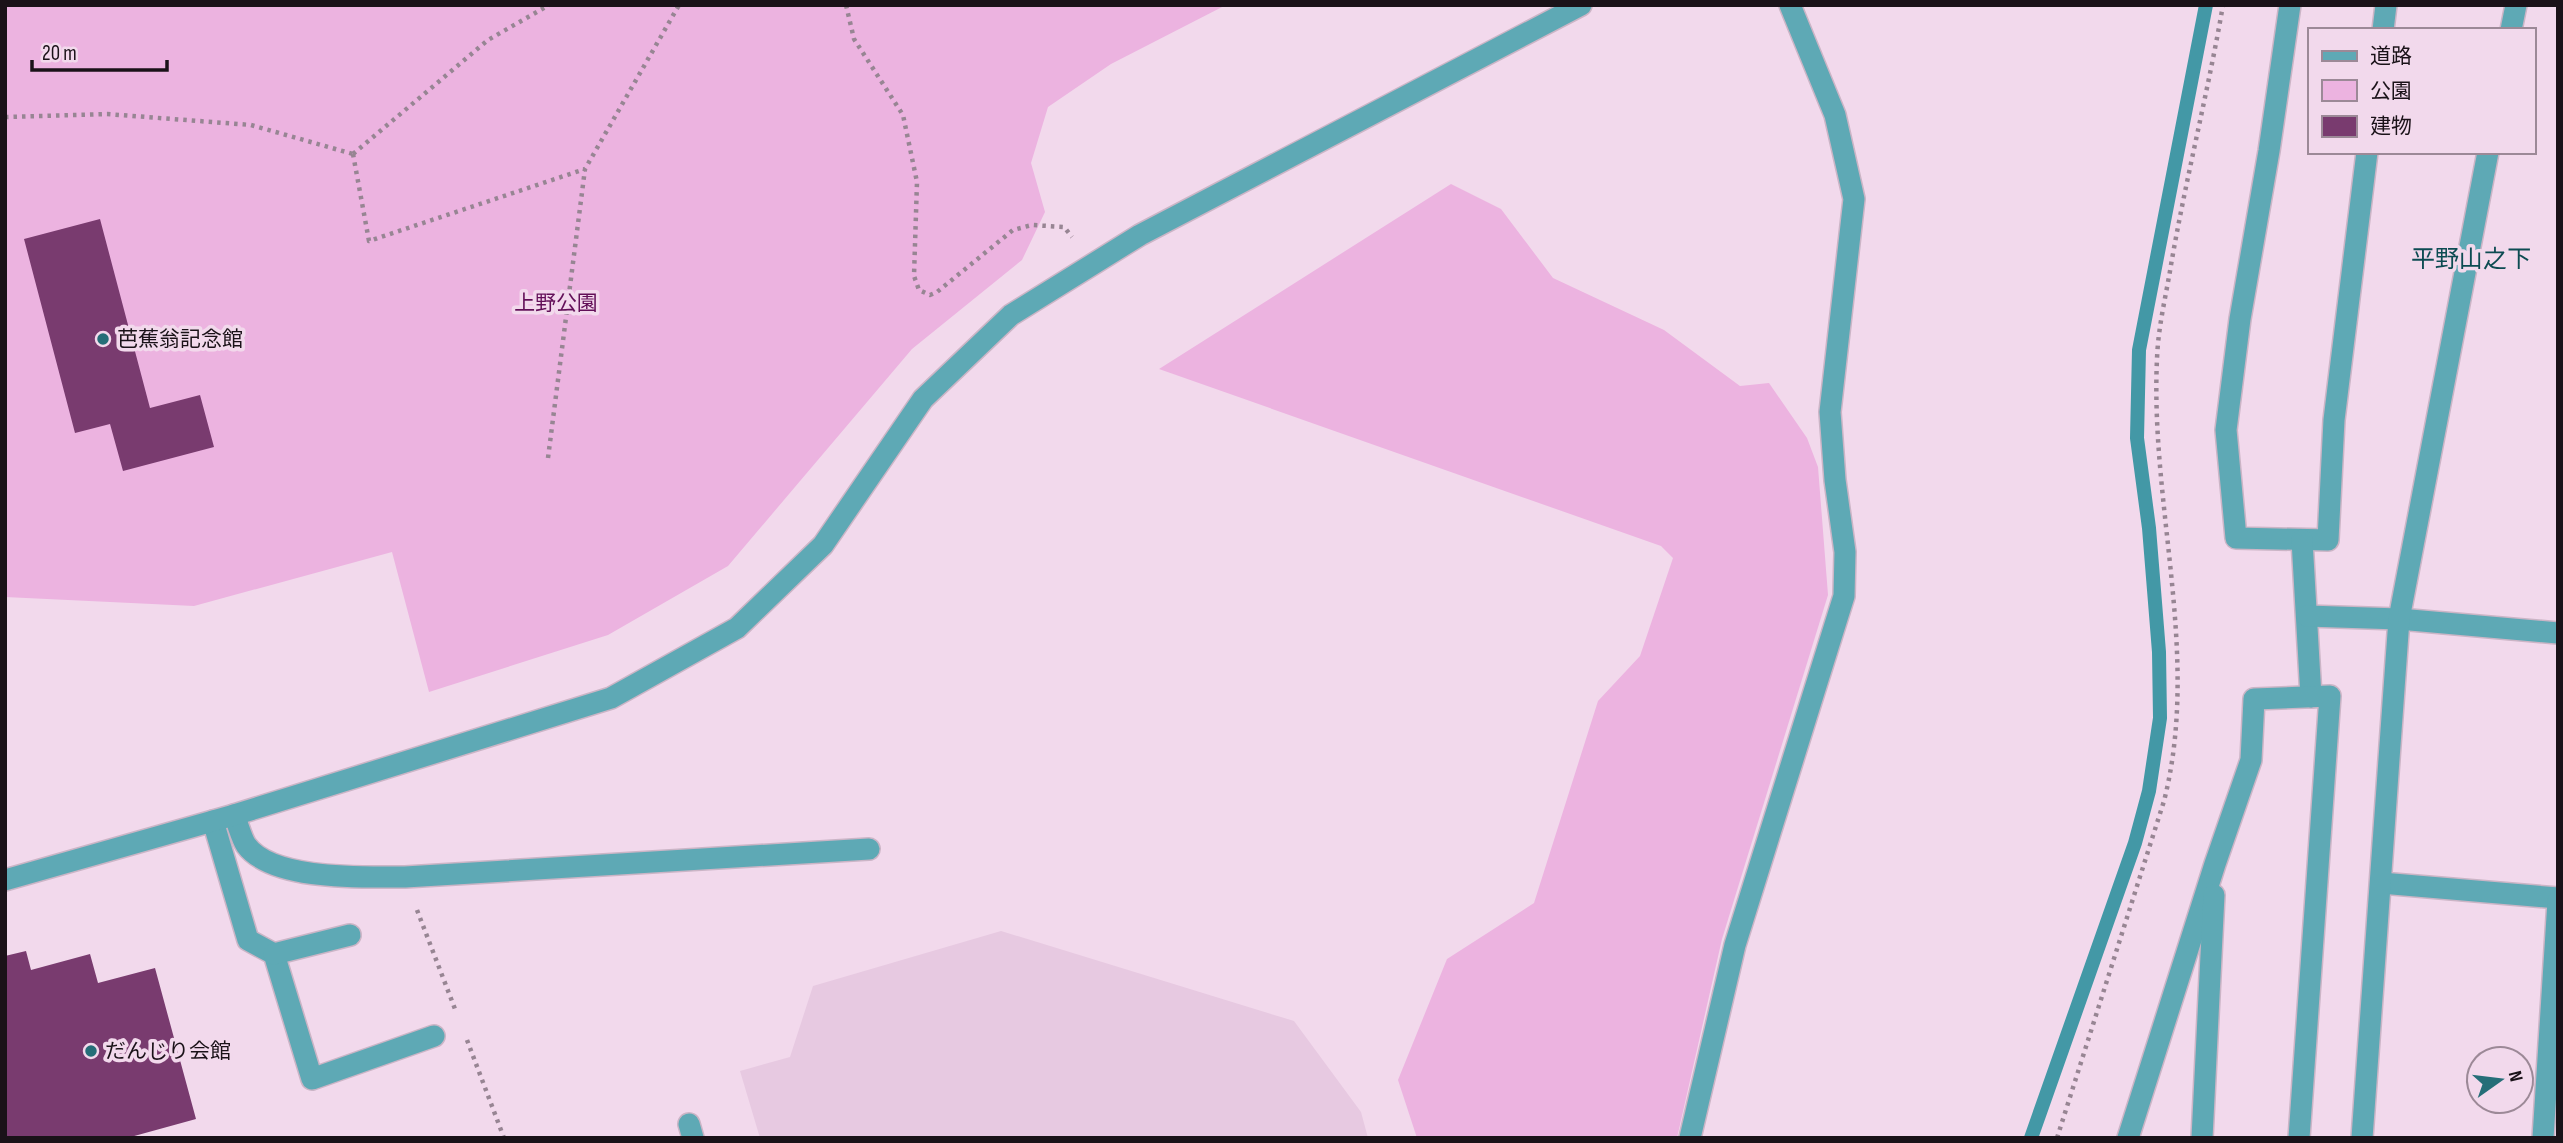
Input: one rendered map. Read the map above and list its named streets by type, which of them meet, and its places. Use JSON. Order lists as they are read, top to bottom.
{
  "districts": ["平野山之下"],
  "parks": ["上野公園"],
  "places": ["芭蕉翁記念館", "だんじり会館"],
  "legend": ["道路", "公園", "建物"],
  "scale_bar": "20 m",
  "north": "right"
}
